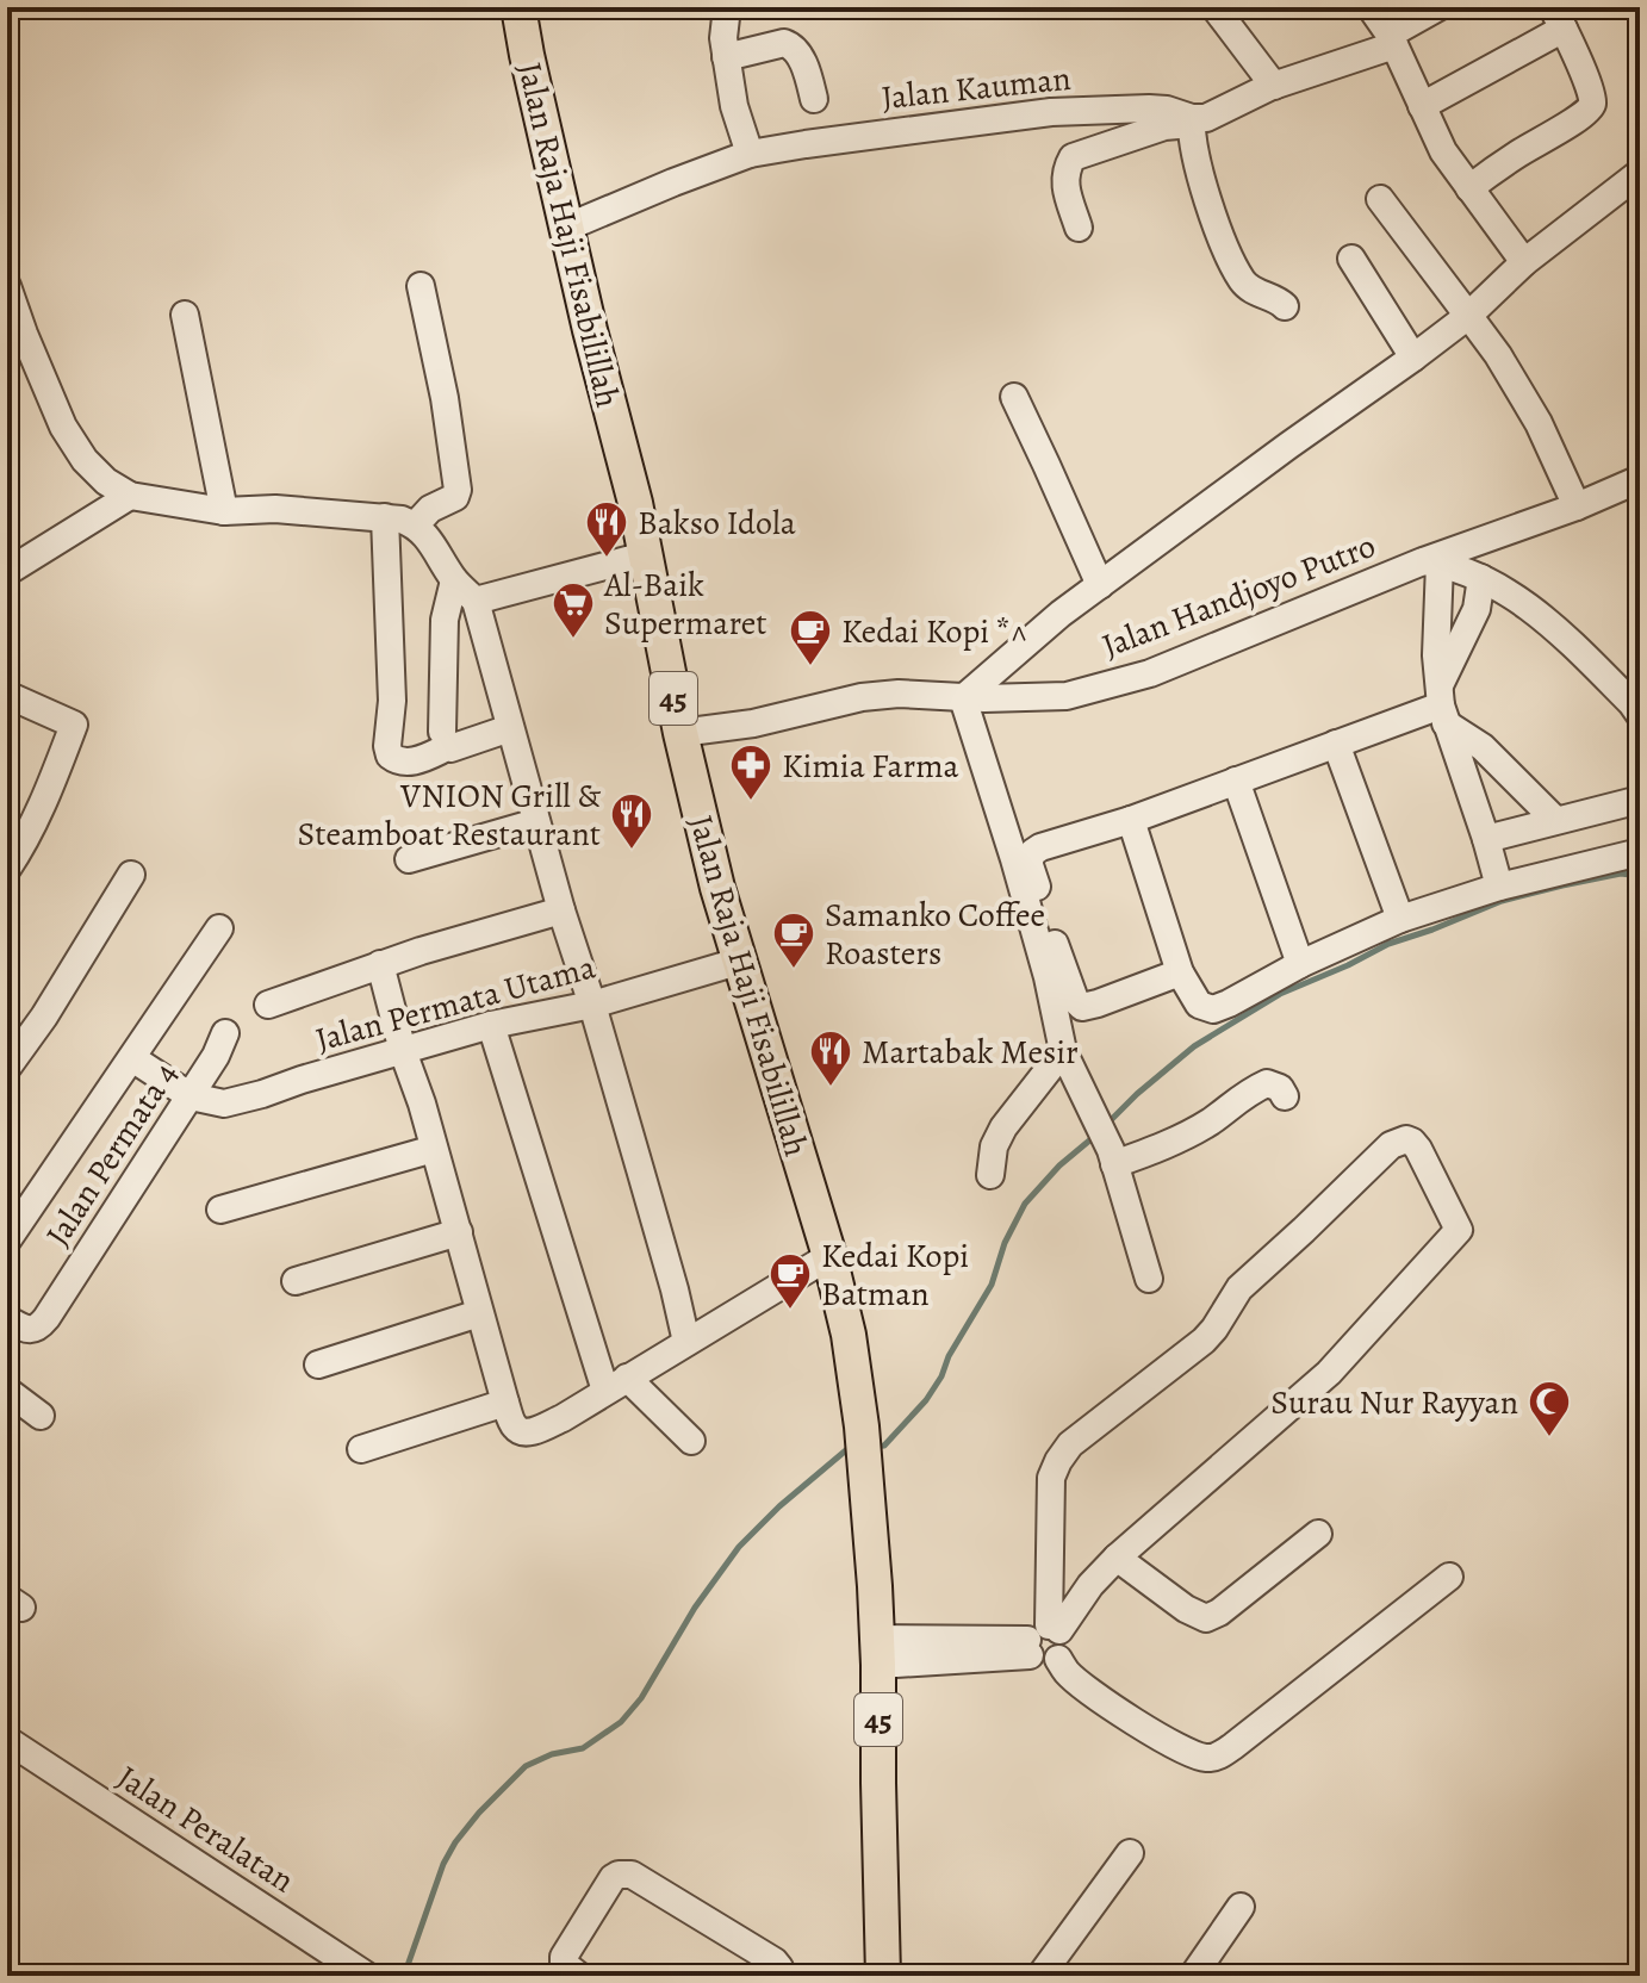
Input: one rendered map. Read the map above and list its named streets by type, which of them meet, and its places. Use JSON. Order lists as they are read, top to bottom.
{
  "streets": {
    "main road": ["Jalan Raja Haji Fisabilillah", "45"],
    "street": [
      "Jalan Kauman",
      "Jalan Handjoyo Putro",
      "Jalan Permata Utama",
      "Jalan Permata 4",
      "Jalan Peralatan"
    ]
  },
  "crossings": [
    ["Jalan Kauman", "Jalan Raja Haji Fisabilillah"],
    ["Jalan Raja Haji Fisabilillah", "Jalan Handjoyo Putro"],
    ["Jalan Raja Haji Fisabilillah", "Jalan Permata Utama"],
    ["Jalan Permata Utama", "Jalan Permata 4"]
  ],
  "places": {
    "restaurant": ["Bakso Idola", "VNION Grill & Steamboat Restaurant", "Martabak Mesir"],
    "supermarket": ["Al-Baik Supermaret"],
    "cafe": ["Kedai Kopi *^", "Samanko Coffee Roasters", "Kedai Kopi Batman"],
    "pharmacy": ["Kimia Farma"],
    "mosque": ["Surau Nur Rayyan"]
  }
}
